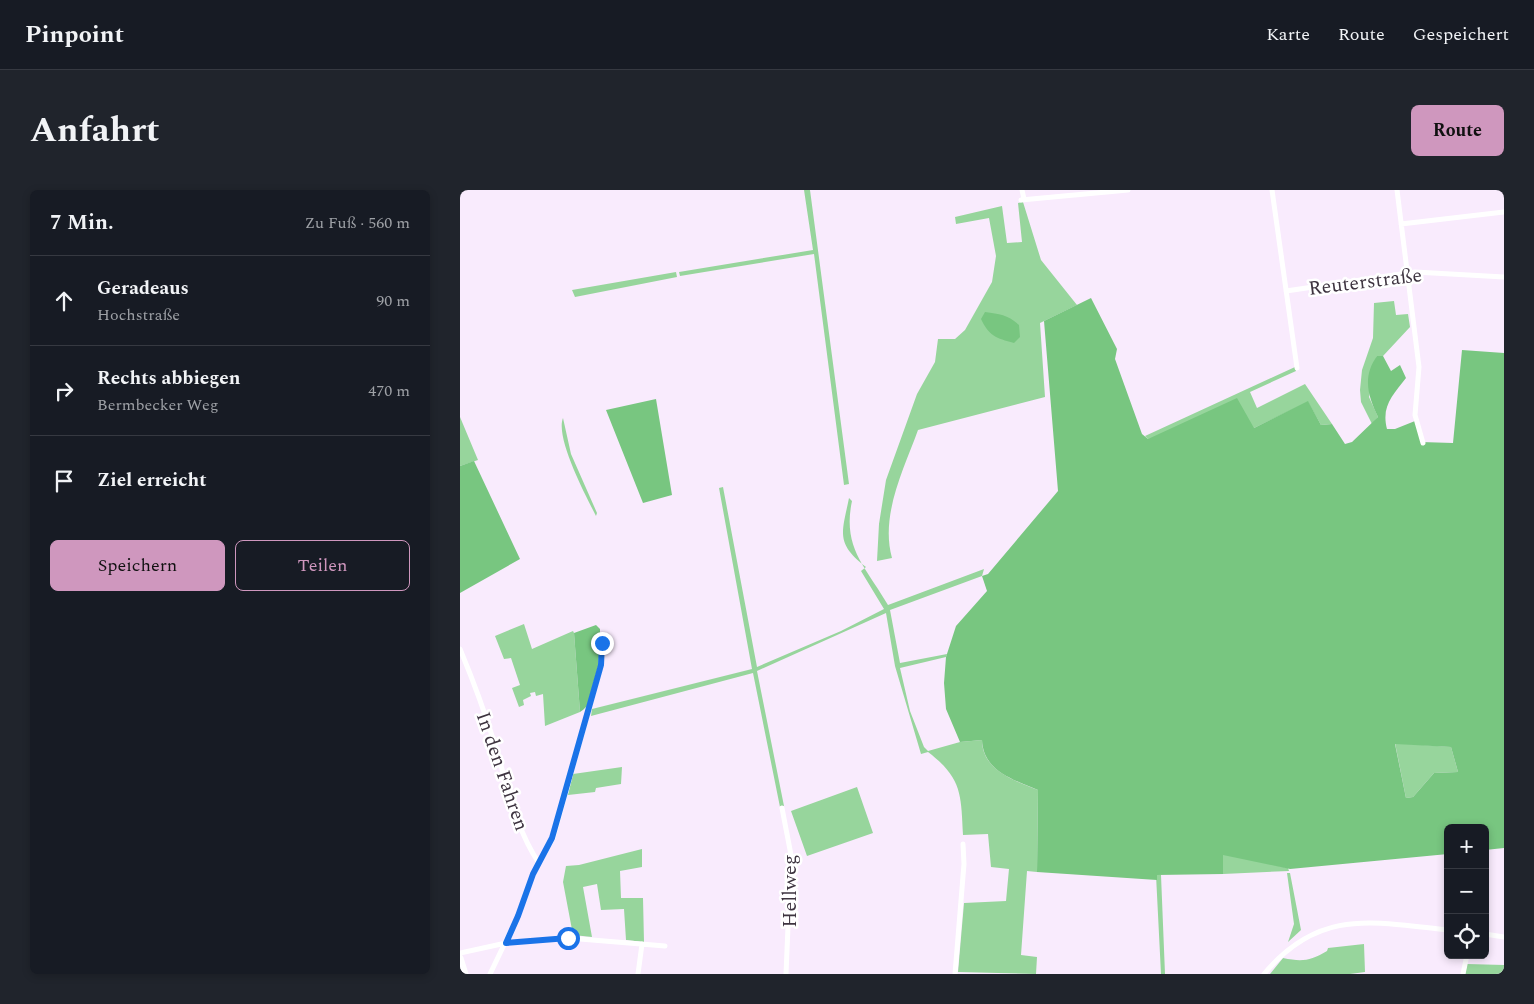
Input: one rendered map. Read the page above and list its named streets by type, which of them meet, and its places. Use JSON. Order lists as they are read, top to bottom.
{
  "streets": {
    "street": ["Reuterstraße", "In den Fahren", "Hellweg"]
  },
  "page": {
    "header": "Pinpoint",
    "nav": ["Karte", "Route", "Gespeichert"],
    "title": "Anfahrt",
    "buttons": [
      "Route",
      ["Speichern", "Teilen"]
    ],
    "heading": ["7 Min.", "Zu Fuß · 560 m"],
    "list": [
      ["Geradeaus", "Hochstraße", "90 m"],
      ["Rechts abbiegen", "Bermbecker Weg", "470 m"],
      "Ziel erreicht"
    ],
    "map_buttons": ["+", "−"]
  }
}
